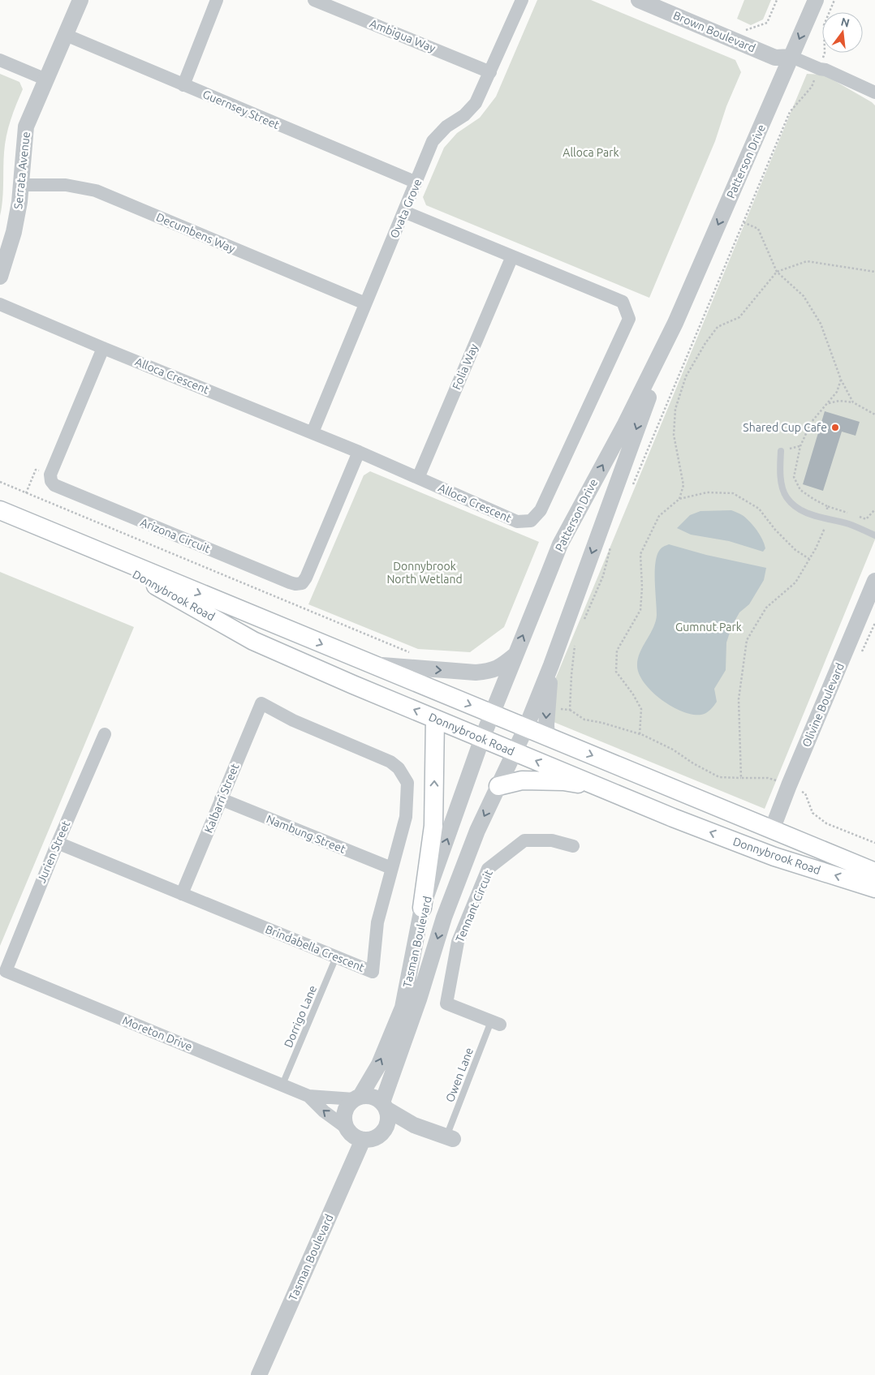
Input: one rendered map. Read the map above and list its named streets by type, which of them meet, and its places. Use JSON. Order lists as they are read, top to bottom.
{
  "streets": {
    "main road": ["Donnybrook Road"],
    "street": [
      "Brown Boulevard",
      "Ambigua Way",
      "Guernsey Street",
      "Patterson Drive",
      "Serrata Avenue",
      "Ovata Grove",
      "Decumbens Way",
      "Folia Way",
      "Alloca Crescent",
      "Arizona Circuit",
      "Olivine Boulevard",
      "Kalbarri Street",
      "Nambung Street",
      "Jurien Street",
      "Tennant Circuit",
      "Tasman Boulevard",
      "Brindabella Crescent",
      "Moreton Drive"
    ],
    "lane": ["Dorrigo Lane", "Owen Lane"]
  },
  "crossings": [
    ["Brown Boulevard", "Patterson Drive"],
    ["Ambigua Way", "Ovata Grove"],
    ["Guernsey Street", "Serrata Avenue"],
    ["Guernsey Street", "Ovata Grove"],
    ["Patterson Drive", "Donnybrook Road"],
    ["Patterson Drive", "Tasman Boulevard"],
    ["Serrata Avenue", "Decumbens Way"],
    ["Ovata Grove", "Decumbens Way"],
    ["Ovata Grove", "Alloca Crescent"],
    ["Folia Way", "Alloca Crescent"],
    ["Alloca Crescent", "Arizona Circuit"],
    ["Donnybrook Road", "Olivine Boulevard"],
    ["Donnybrook Road", "Tasman Boulevard"],
    ["Kalbarri Street", "Nambung Street"],
    ["Kalbarri Street", "Brindabella Crescent"],
    ["Nambung Street", "Brindabella Crescent"],
    ["Jurien Street", "Brindabella Crescent"],
    ["Jurien Street", "Moreton Drive"],
    ["Tennant Circuit", "Owen Lane"],
    ["Tasman Boulevard", "Moreton Drive"],
    ["Brindabella Crescent", "Dorrigo Lane"],
    ["Dorrigo Lane", "Moreton Drive"]
  ],
  "parks": ["Alloca Park", "Donnybrook North Wetland", "Gumnut Park"],
  "places": ["Shared Cup Cafe"],
  "north": "top"
}
